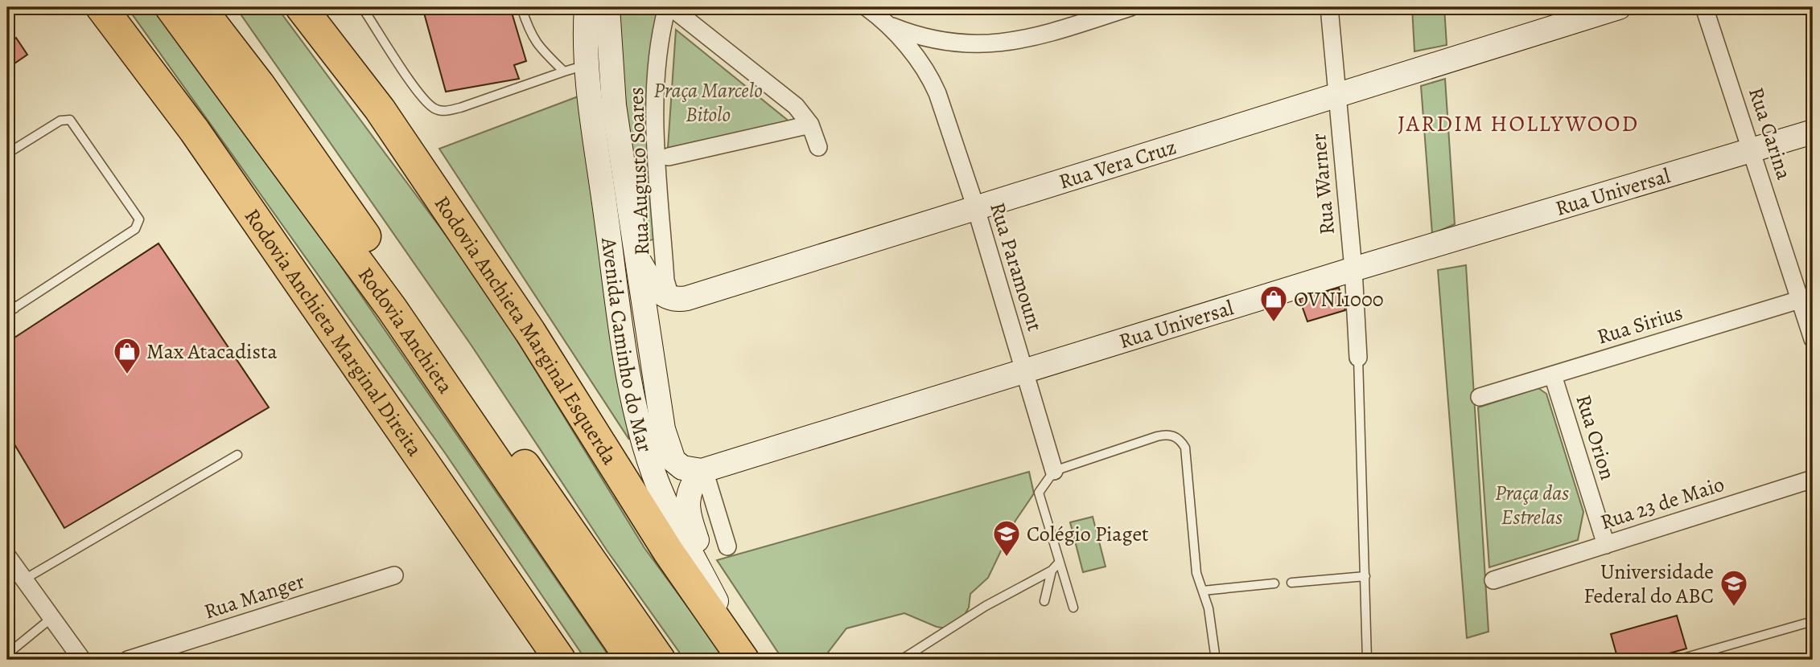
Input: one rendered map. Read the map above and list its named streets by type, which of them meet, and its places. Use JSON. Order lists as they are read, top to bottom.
{
  "streets": {
    "highway": ["Rodovia Anchieta", "Rodovia Anchieta Marginal Esquerda", "Rodovia Anchieta Marginal Direita"],
    "street": [
      "Rua Carina",
      "Rua Vera Cruz",
      "Rua Augusto Soares",
      "Rua Warner",
      "Rua Universal",
      "Rua Paramount",
      "Rua Sirius",
      "Avenida Caminho do Mar",
      "Rua Orion",
      "Rua 23 de Maio",
      "Rua Manger"
    ]
  },
  "crossings": [
    ["Rua Carina", "Rua Universal"],
    ["Rua Carina", "Rua Sirius"],
    ["Rua Vera Cruz", "Rua Augusto Soares"],
    ["Rua Vera Cruz", "Rua Warner"],
    ["Rua Vera Cruz", "Rua Paramount"],
    ["Rua Warner", "Rua Universal"],
    ["Rua Universal", "Rua Paramount"],
    ["Rua Universal", "Avenida Caminho do Mar"],
    ["Rua Sirius", "Rua Orion"],
    ["Rodovia Anchieta Marginal Esquerda", "Avenida Caminho do Mar"],
    ["Rua Orion", "Rua 23 de Maio"]
  ],
  "districts": ["JARDIM HOLLYWOOD"],
  "parks": ["Praça Marcelo Bitolo", "Praça das Estrelas"],
  "places": {
    "shop": ["OVNI1000", "Max Atacadista"],
    "school or university": ["Colégio Piaget", "Universidade Federal do ABC"]
  }
}
